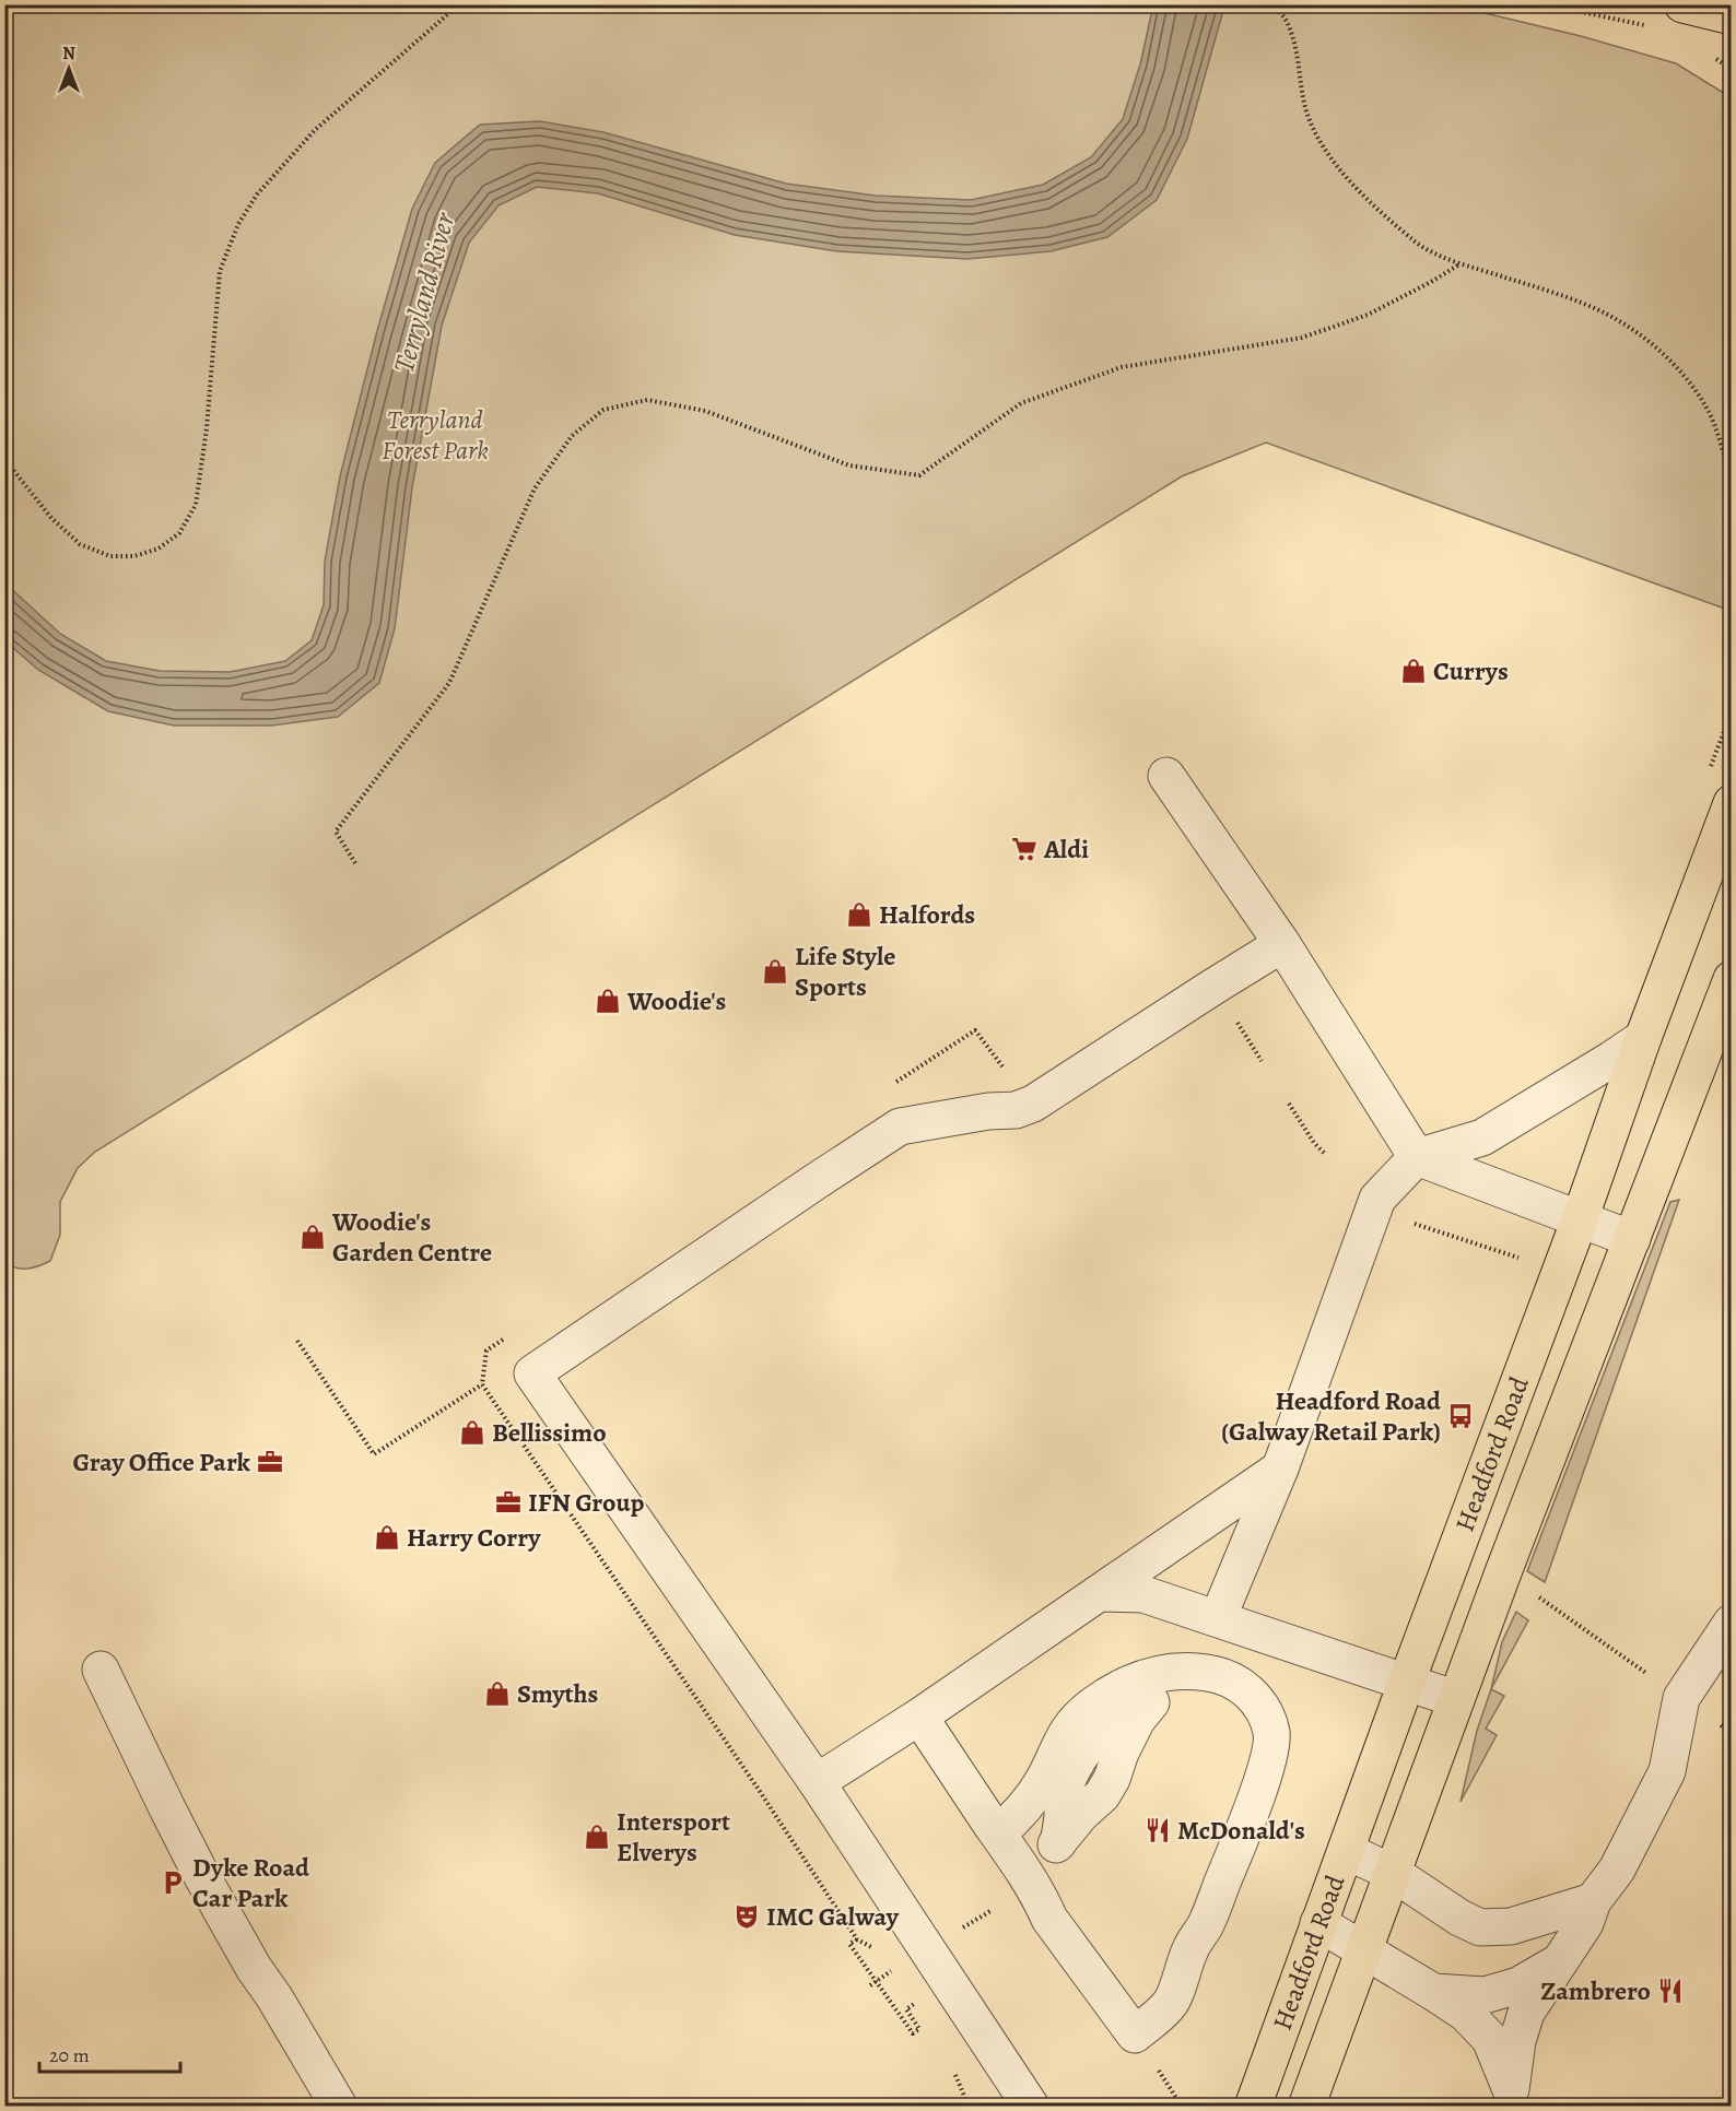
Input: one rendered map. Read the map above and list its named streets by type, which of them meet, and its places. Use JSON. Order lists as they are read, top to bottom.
{
  "streets": {
    "main road": ["Headford Road"]
  },
  "water": ["Terryland River"],
  "parks": ["Terryland Forest Park"],
  "places": {
    "shop": [
      "Currys",
      "Halfords",
      "Life Style Sports",
      "Woodie's",
      "Woodie's Garden Centre",
      "Bellissimo",
      "Harry Corry",
      "Smyths",
      "Intersport Elverys"
    ],
    "supermarket": ["Aldi"],
    "bus stop": ["Headford Road (Galway Retail Park)"],
    "office": ["Gray Office Park", "IFN Group"],
    "restaurant": ["McDonald's", "Zambrero"],
    "parking": ["Dyke Road Car Park"],
    "theatre": ["IMC Galway"]
  },
  "scale_bar": "20 m",
  "north": "top"
}
